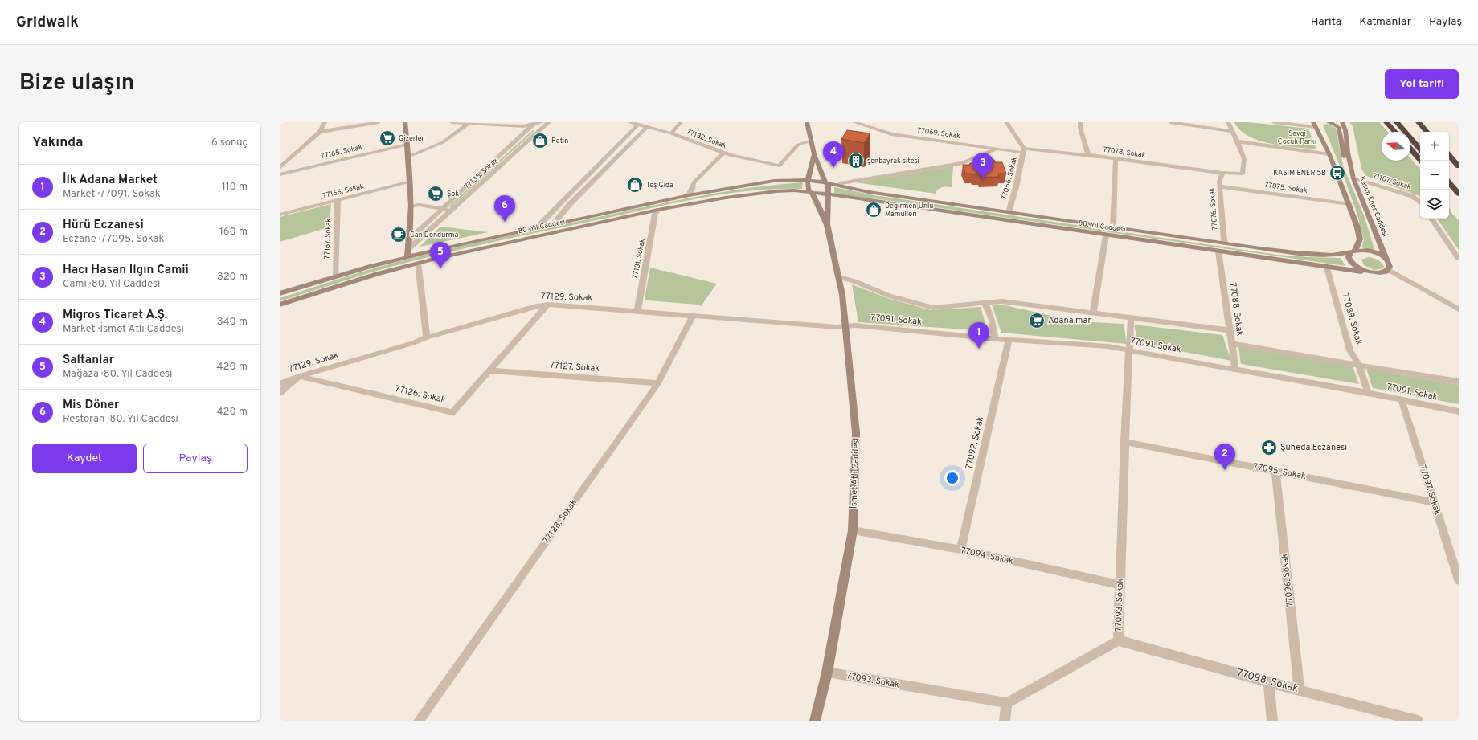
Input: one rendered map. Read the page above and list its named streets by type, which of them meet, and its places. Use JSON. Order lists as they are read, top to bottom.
{
  "streets": {
    "main road": ["Kasım Ener Caddesi", "80. Yıl Caddesi", "İsmet Atlı Caddesi"],
    "street": [
      "77069. Sokak",
      "77132. Sokak",
      "77165. Sokak",
      "77078. Sokak",
      "77135. Sokak",
      "77056. Sokak",
      "71107. Sokak",
      "77075. Sokak",
      "77166. Sokak",
      "77076. Sokak",
      "77167. Sokak",
      "77131. Sokak",
      "77129. Sokak",
      "77088. Sokak",
      "77089. Sokak",
      "77091. Sokak",
      "77127. Sokak",
      "77126. Sokak",
      "77092. Sokak",
      "77095. Sokak",
      "77097. Sokak",
      "77128. Sokak",
      "77094. Sokak",
      "77096. Sokak",
      "77093. Sokak",
      "77098. Sokak"
    ]
  },
  "crossings": [
    ["77069. Sokak", "77078. Sokak"],
    ["77069. Sokak", "77056. Sokak"],
    ["77078. Sokak", "77056. Sokak"],
    ["77078. Sokak", "77076. Sokak"],
    ["77056. Sokak", "80. Yıl Caddesi"],
    ["71107. Sokak", "Kasım Ener Caddesi"],
    ["77075. Sokak", "77076. Sokak"],
    ["77166. Sokak", "77167. Sokak"],
    ["Kasım Ener Caddesi", "80. Yıl Caddesi"],
    ["77076. Sokak", "80. Yıl Caddesi"],
    ["80. Yıl Caddesi", "77167. Sokak"],
    ["80. Yıl Caddesi", "77131. Sokak"],
    ["80. Yıl Caddesi", "77088. Sokak"],
    ["80. Yıl Caddesi", "77089. Sokak"],
    ["80. Yıl Caddesi", "İsmet Atlı Caddesi"],
    ["77131. Sokak", "77129. Sokak"],
    ["77129. Sokak", "77091. Sokak"],
    ["77129. Sokak", "77126. Sokak"],
    ["77129. Sokak", "İsmet Atlı Caddesi"],
    ["77129. Sokak", "77128. Sokak"],
    ["77088. Sokak", "77091. Sokak"],
    ["77089. Sokak", "77091. Sokak"],
    ["77091. Sokak", "77092. Sokak"],
    ["77091. Sokak", "İsmet Atlı Caddesi"],
    ["77091. Sokak", "77097. Sokak"],
    ["77091. Sokak", "77093. Sokak"],
    ["77127. Sokak", "77126. Sokak"],
    ["77127. Sokak", "77128. Sokak"],
    ["77092. Sokak", "77094. Sokak"],
    ["77095. Sokak", "77097. Sokak"],
    ["77095. Sokak", "77096. Sokak"],
    ["77095. Sokak", "77093. Sokak"],
    ["İsmet Atlı Caddesi", "77094. Sokak"],
    ["İsmet Atlı Caddesi", "77093. Sokak"],
    ["77094. Sokak", "77093. Sokak"],
    ["77096. Sokak", "77098. Sokak"],
    ["77093. Sokak", "77098. Sokak"]
  ],
  "parks": ["Sevgi Çocuk Parkı"],
  "places": {
    "supermarket": ["Gizerler", "Şok", "Adana mar"],
    "shop": ["Potin", "Teş Gıda", "Degirmen Unlu Mamulleri"],
    "building": ["şenbayrak sitesi"],
    "bus stop": ["KASIM ENER 5B"],
    "cafe": ["Can Dondurma"],
    "pharmacy": ["Şüheda Eczanesi"]
  },
  "north": "left",
  "page": {
    "header": "Gridwalk",
    "nav": ["Harita", "Katmanlar", "Paylaş"],
    "title": "Bize ulaşın",
    "buttons": [
      "Yol tarifi",
      ["Kaydet", "Paylaş"]
    ],
    "heading": ["Yakında", "6 sonuç"],
    "map_buttons": ["+", "−"],
    "pins": [
      "4",
      "3",
      "6",
      "5",
      "1",
      "2"
    ],
    "list": [
      {
        "mark": "1",
        "name": "İlk Adana Market",
        "note": "Market · 77091. Sokak",
        "value": "110 m"
      },
      {
        "mark": "2",
        "name": "Hürü Eczanesi",
        "note": "Eczane · 77095. Sokak",
        "value": "160 m"
      },
      {
        "mark": "3",
        "name": "Hacı Hasan Ilgın Camii",
        "note": "Cami · 80. Yıl Caddesi",
        "value": "320 m"
      },
      {
        "mark": "4",
        "name": "Migros Ticaret A.Ş.",
        "note": "Market · İsmet Atlı Caddesi",
        "value": "340 m"
      },
      {
        "mark": "5",
        "name": "Saltanlar",
        "note": "Mağaza · 80. Yıl Caddesi",
        "value": "420 m"
      },
      {
        "mark": "6",
        "name": "Mis Döner",
        "note": "Restoran · 80. Yıl Caddesi",
        "value": "420 m"
      }
    ]
  }
}
